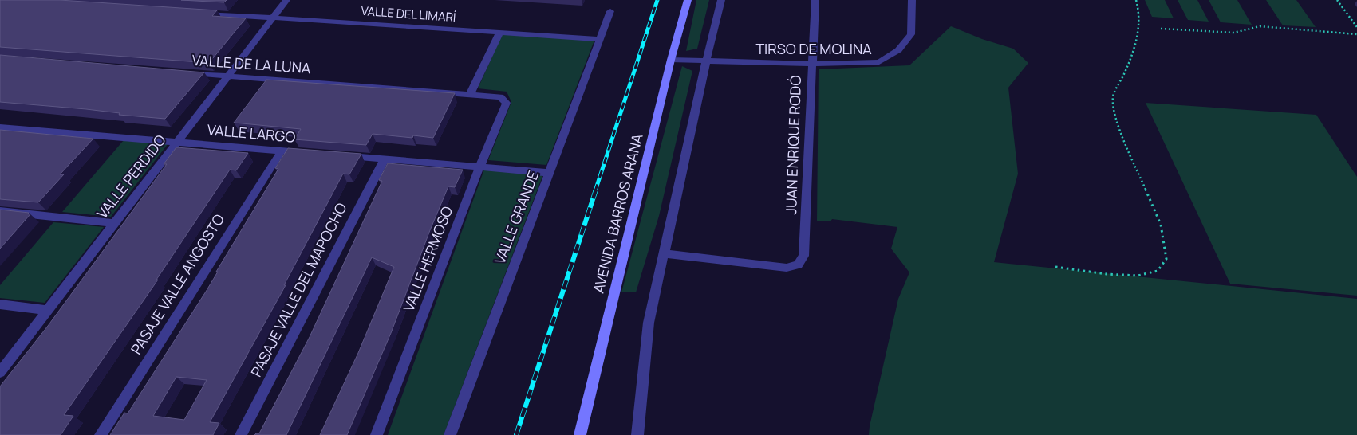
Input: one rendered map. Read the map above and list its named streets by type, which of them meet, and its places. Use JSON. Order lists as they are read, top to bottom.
{
  "streets": {
    "main road": ["AVENIDA BARROS ARANA"],
    "street": [
      "VALLE DEL LIMARÍ",
      "TIRSO DE MOLINA",
      "VALLE DE LA LUNA",
      "VALLE LARGO",
      "JUAN ENRIQUE RODÓ",
      "VALLE PERDIDO",
      "VALLE GRANDE",
      "VALLE HERMOSO",
      "PASAJE VALLE ANGOSTO",
      "PASAJE VALLE DEL MAPOCHO"
    ]
  },
  "crossings": [
    ["VALLE DEL LIMARÍ", "VALLE PERDIDO"],
    ["VALLE DEL LIMARÍ", "VALLE GRANDE"],
    ["TIRSO DE MOLINA", "JUAN ENRIQUE RODÓ"],
    ["TIRSO DE MOLINA", "AVENIDA BARROS ARANA"],
    ["VALLE DE LA LUNA", "VALLE PERDIDO"],
    ["VALLE DE LA LUNA", "VALLE HERMOSO"],
    ["VALLE LARGO", "VALLE PERDIDO"],
    ["VALLE LARGO", "PASAJE VALLE ANGOSTO"]
  ]
}
